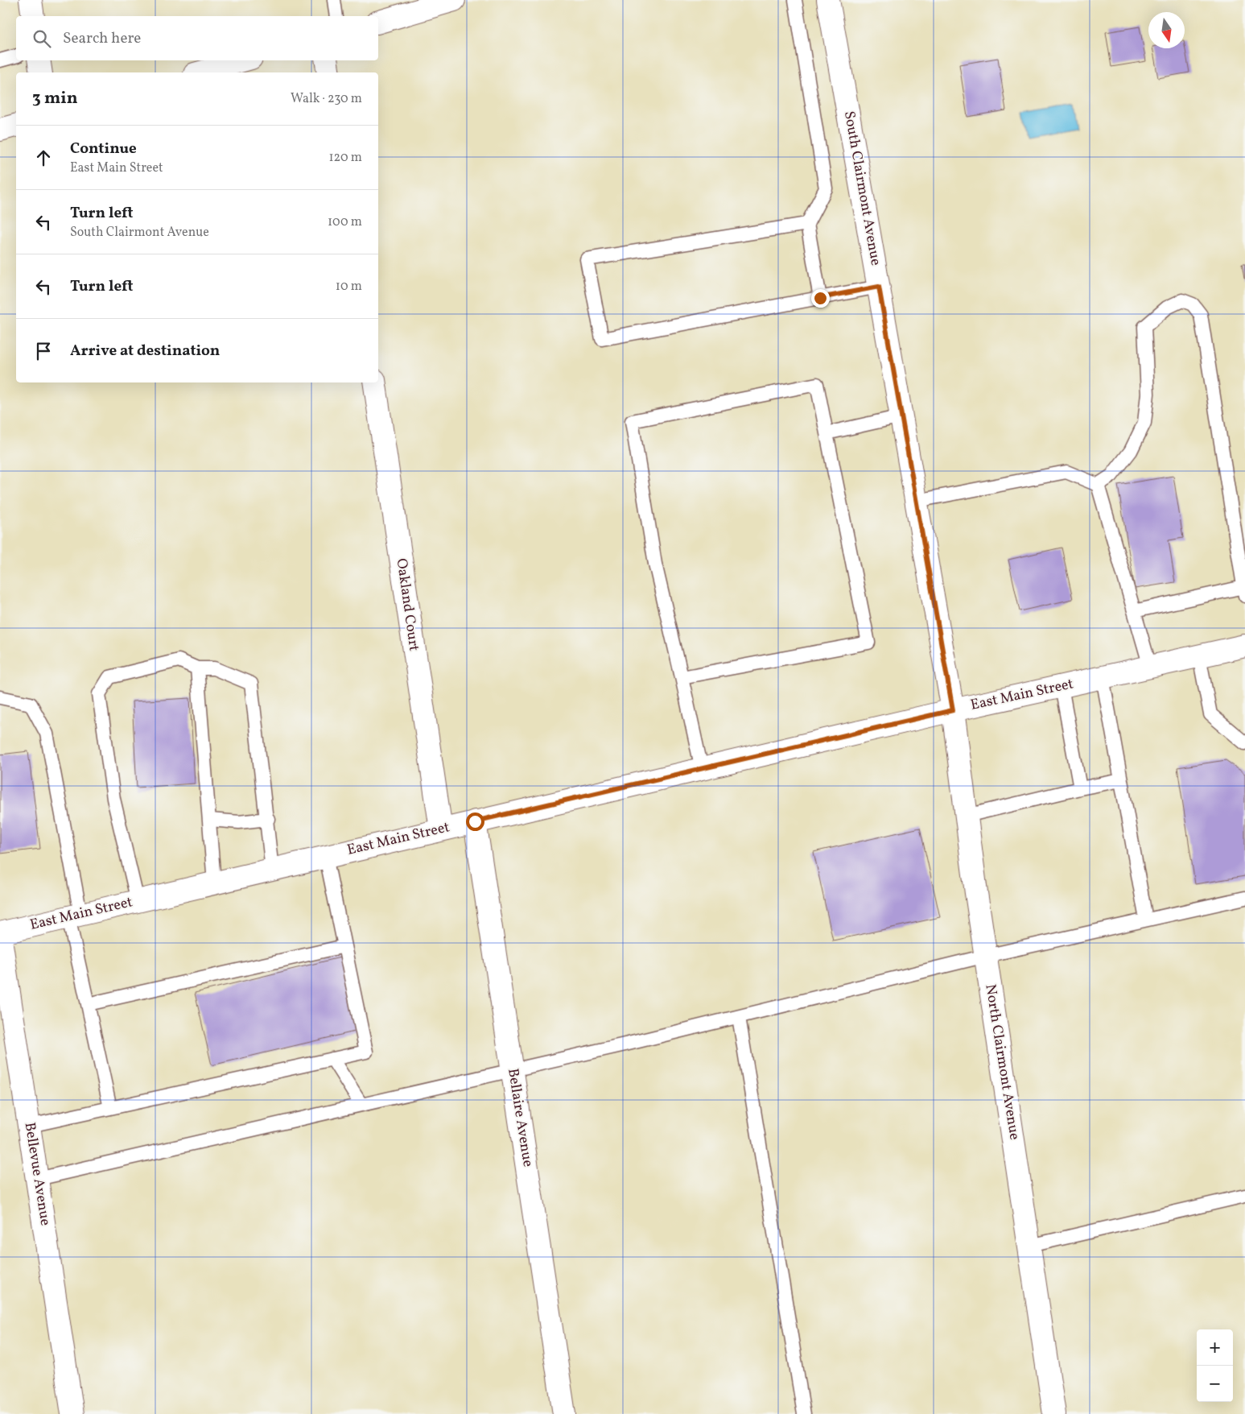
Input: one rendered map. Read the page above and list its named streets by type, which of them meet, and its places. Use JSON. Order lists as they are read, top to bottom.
{
  "streets": {
    "street": [
      "South Clairmont Avenue",
      "Oakland Court",
      "East Main Street",
      "North Clairmont Avenue",
      "Bellaire Avenue",
      "Bellevue Avenue"
    ]
  },
  "crossings": [
    ["South Clairmont Avenue", "East Main Street"],
    ["South Clairmont Avenue", "North Clairmont Avenue"],
    ["Oakland Court", "East Main Street"],
    ["East Main Street", "North Clairmont Avenue"],
    ["East Main Street", "Bellaire Avenue"],
    ["East Main Street", "Bellevue Avenue"]
  ],
  "north": "bottom",
  "page": {
    "search": "Search here",
    "heading": ["3 min", "Walk · 230 m"],
    "list": [
      ["Continue", "East Main Street", "120 m"],
      ["Turn left", "South Clairmont Avenue", "100 m"],
      ["Turn left", "10 m"],
      "Arrive at destination"
    ],
    "map_buttons": ["+", "−"]
  }
}
